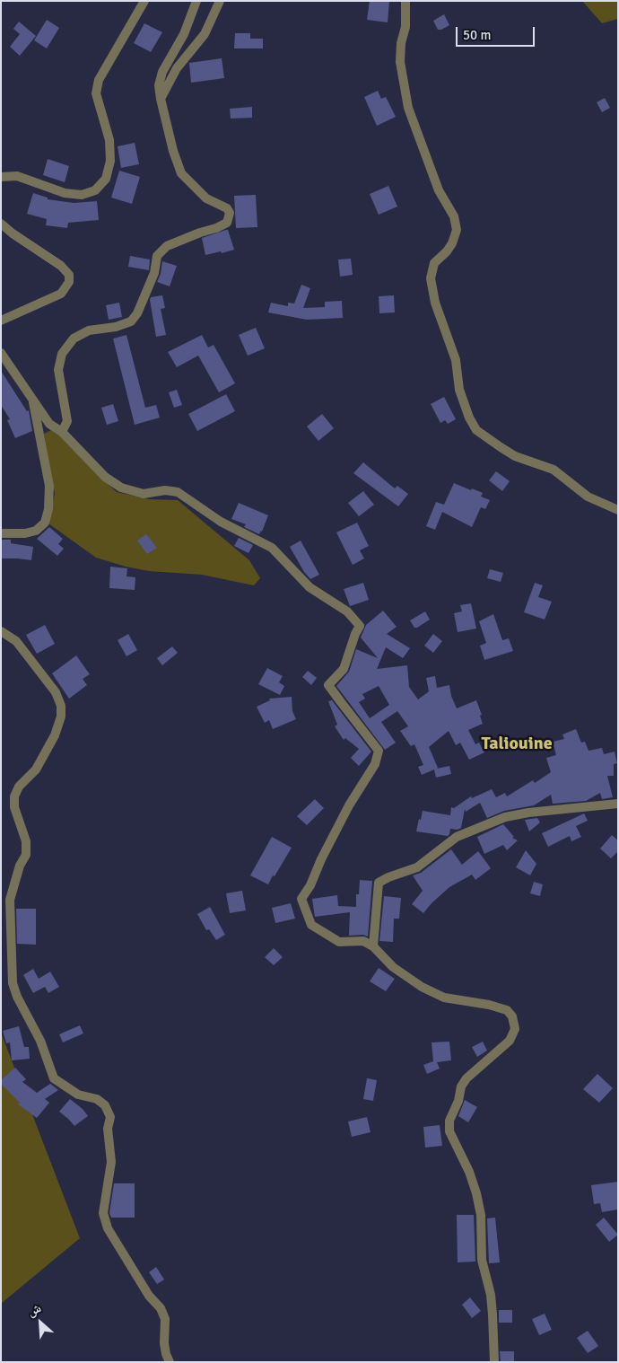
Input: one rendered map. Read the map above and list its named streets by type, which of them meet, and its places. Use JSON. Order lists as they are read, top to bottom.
{
  "districts": ["Taliouine"],
  "scale_bar": "50 m",
  "north": "top left"
}
